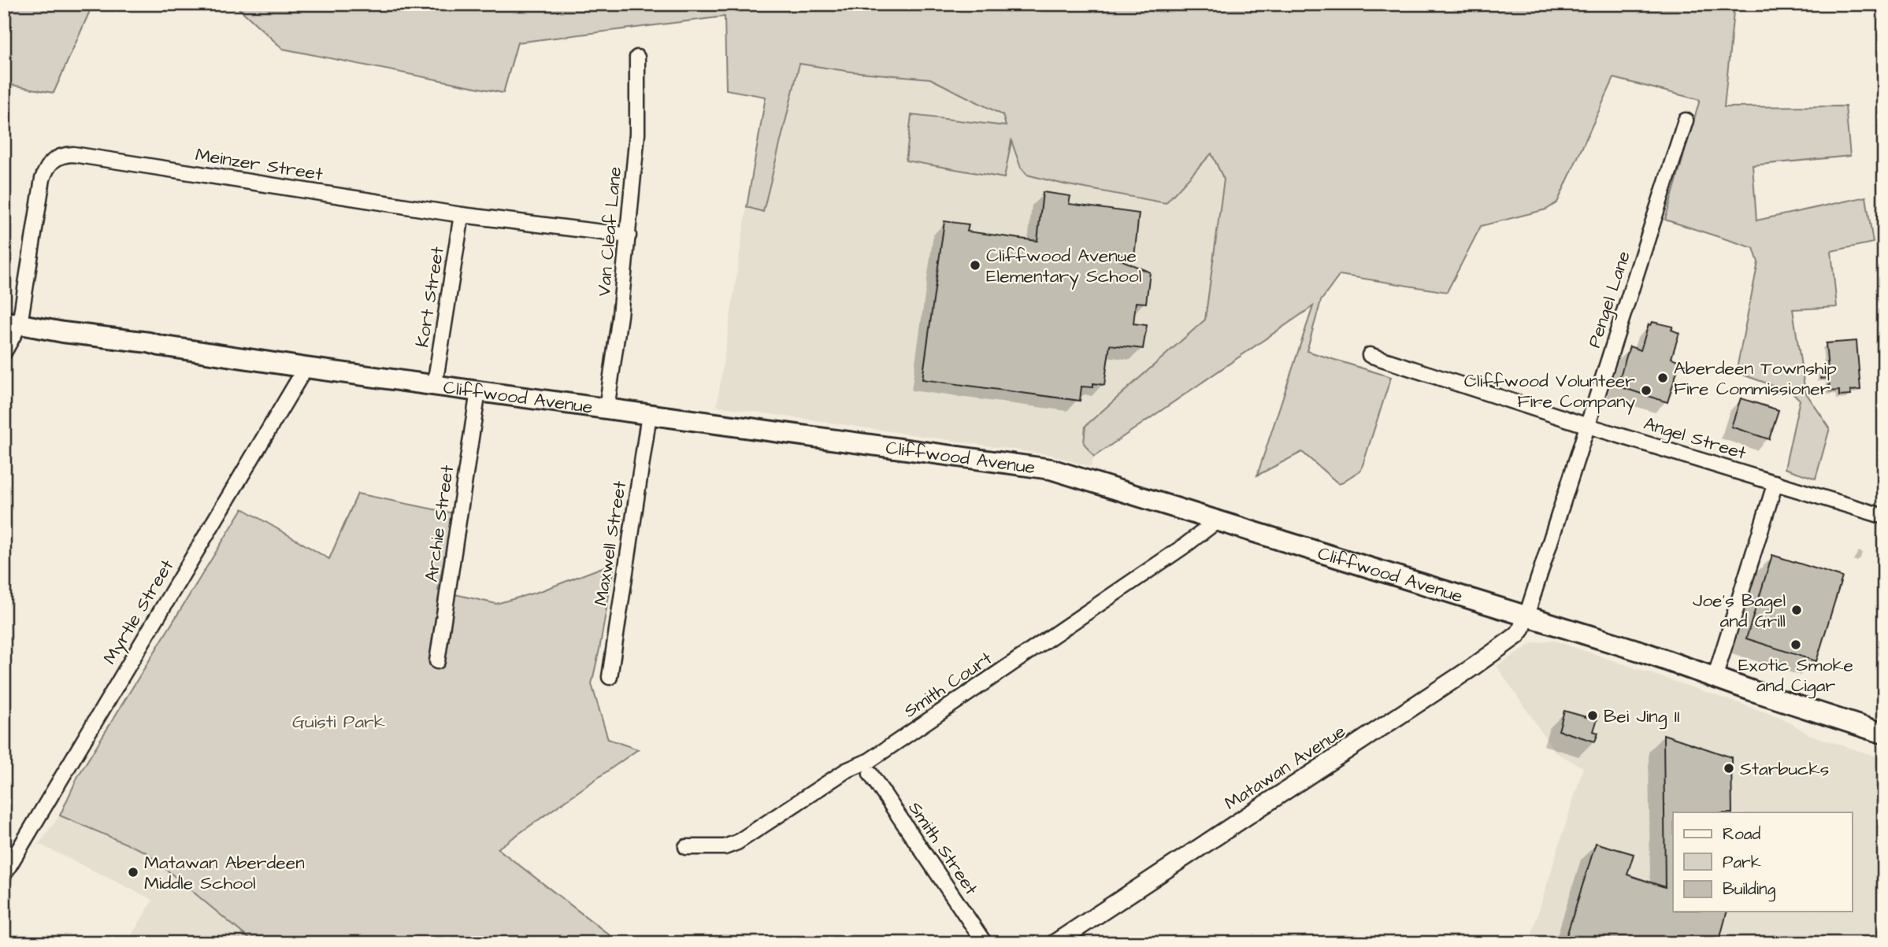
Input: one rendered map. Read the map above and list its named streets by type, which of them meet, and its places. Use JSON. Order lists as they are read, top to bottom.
{
  "streets": {
    "main road": ["Cliffwood Avenue"],
    "street": [
      "Meinzer Street",
      "Van Cleaf Lane",
      "Kort Street",
      "Pengel Lane",
      "Angel Street",
      "Archie Street",
      "Maxwell Street",
      "Myrtle Street",
      "Smith Court",
      "Matawan Avenue",
      "Smith Street"
    ]
  },
  "crossings": [
    ["Meinzer Street", "Van Cleaf Lane"],
    ["Meinzer Street", "Kort Street"],
    ["Meinzer Street", "Cliffwood Avenue"],
    ["Van Cleaf Lane", "Cliffwood Avenue"],
    ["Kort Street", "Cliffwood Avenue"],
    ["Pengel Lane", "Cliffwood Avenue"],
    ["Pengel Lane", "Angel Street"],
    ["Pengel Lane", "Matawan Avenue"],
    ["Cliffwood Avenue", "Archie Street"],
    ["Cliffwood Avenue", "Maxwell Street"],
    ["Cliffwood Avenue", "Myrtle Street"],
    ["Cliffwood Avenue", "Smith Court"],
    ["Cliffwood Avenue", "Matawan Avenue"]
  ],
  "parks": ["Guisti Park"],
  "places": [
    "Cliffwood Avenue Elementary School",
    "Aberdeen Township Fire Commissioner",
    "Cliffwood Volunteer Fire Company",
    "Joe's Bagel and Grill",
    "Exotic Smoke and Cigar",
    "Bei Jing II",
    "Starbucks",
    "Matawan Aberdeen Middle School"
  ],
  "legend": ["Road", "Park", "Building"]
}
